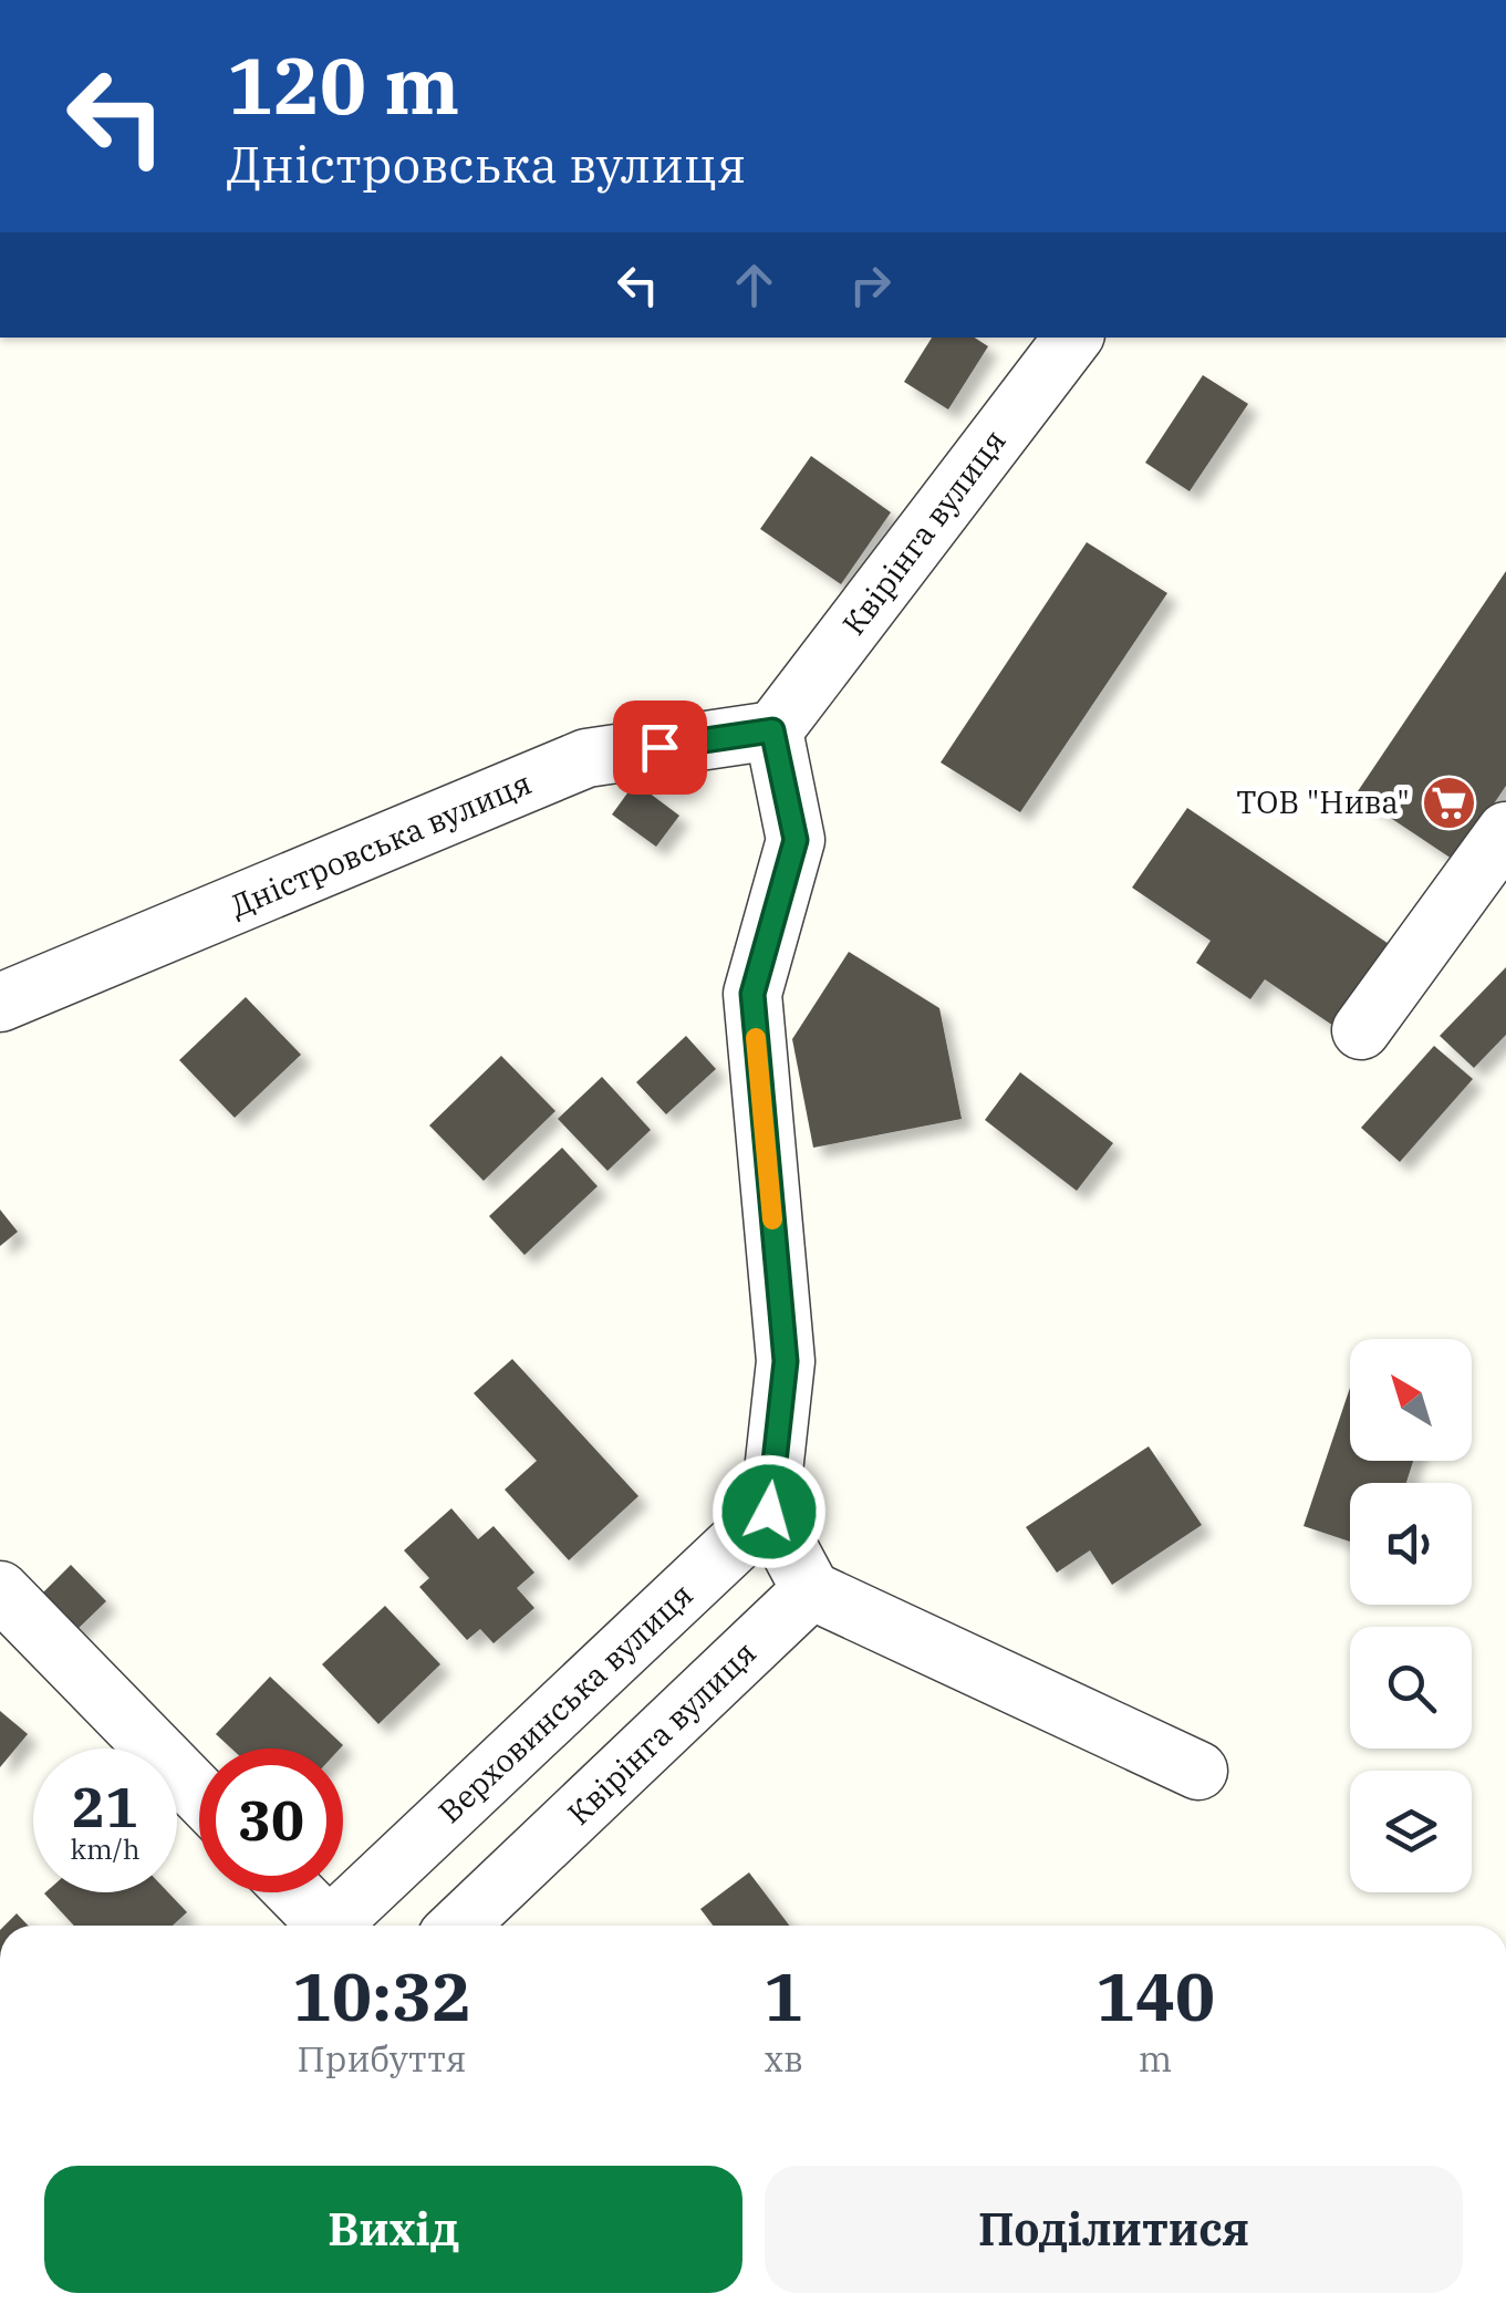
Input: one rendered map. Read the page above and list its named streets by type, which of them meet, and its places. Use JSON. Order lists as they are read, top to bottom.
{
  "streets": {
    "street": ["Квірінга вулиця", "Дністровська вулиця", "Верховинська вулиця"]
  },
  "crossings": [
    ["Квірінга вулиця", "Дністровська вулиця"]
  ],
  "places": {
    "supermarket": ["ТОВ \"Нива\""]
  },
  "north": "top left",
  "page": {
    "turn": ["120 m", "Дністровська вулиця"],
    "speed": "21 km/h",
    "limit": "30",
    "eta": [
      "10:32",
      "Прибуття",
      "1",
      "хв",
      "140",
      "m"
    ],
    "buttons": ["Вихід", "Поділитися"]
  }
}
